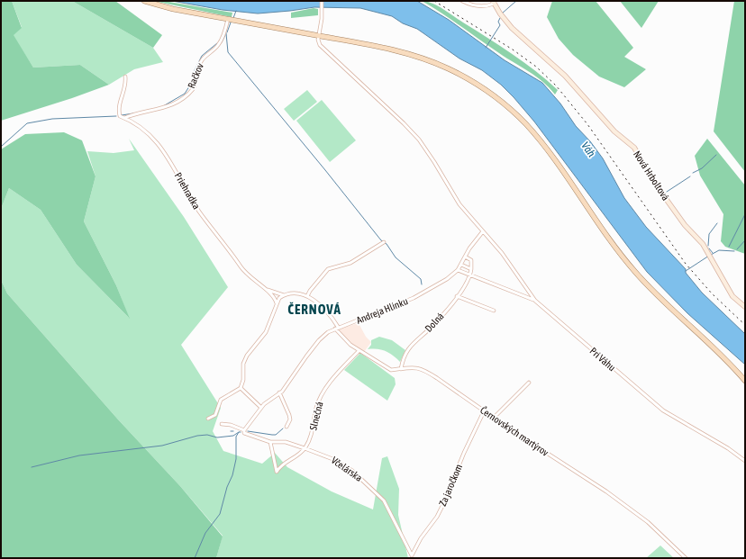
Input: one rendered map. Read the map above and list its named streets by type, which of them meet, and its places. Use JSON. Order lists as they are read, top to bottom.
{
  "streets": {
    "street": [
      "Račkov",
      "Nová Hrboltová",
      "Priehradka",
      "Andreja Hlinku",
      "Dolná",
      "Pri Váhu",
      "Slnečná",
      "Černovských martýrov",
      "Včelárska",
      "Za jaročkom"
    ]
  },
  "crossings": [
    ["Račkov", "Priehradka"],
    ["Andreja Hlinku", "Pri Váhu"],
    ["Andreja Hlinku", "Černovských martýrov"],
    ["Dolná", "Černovských martýrov"],
    ["Slnečná", "Černovských martýrov"],
    ["Slnečná", "Včelárska"],
    ["Černovských martýrov", "Za jaročkom"],
    ["Včelárska", "Za jaročkom"]
  ],
  "districts": ["ČERNOVÁ"],
  "water": ["Váh"]
}
